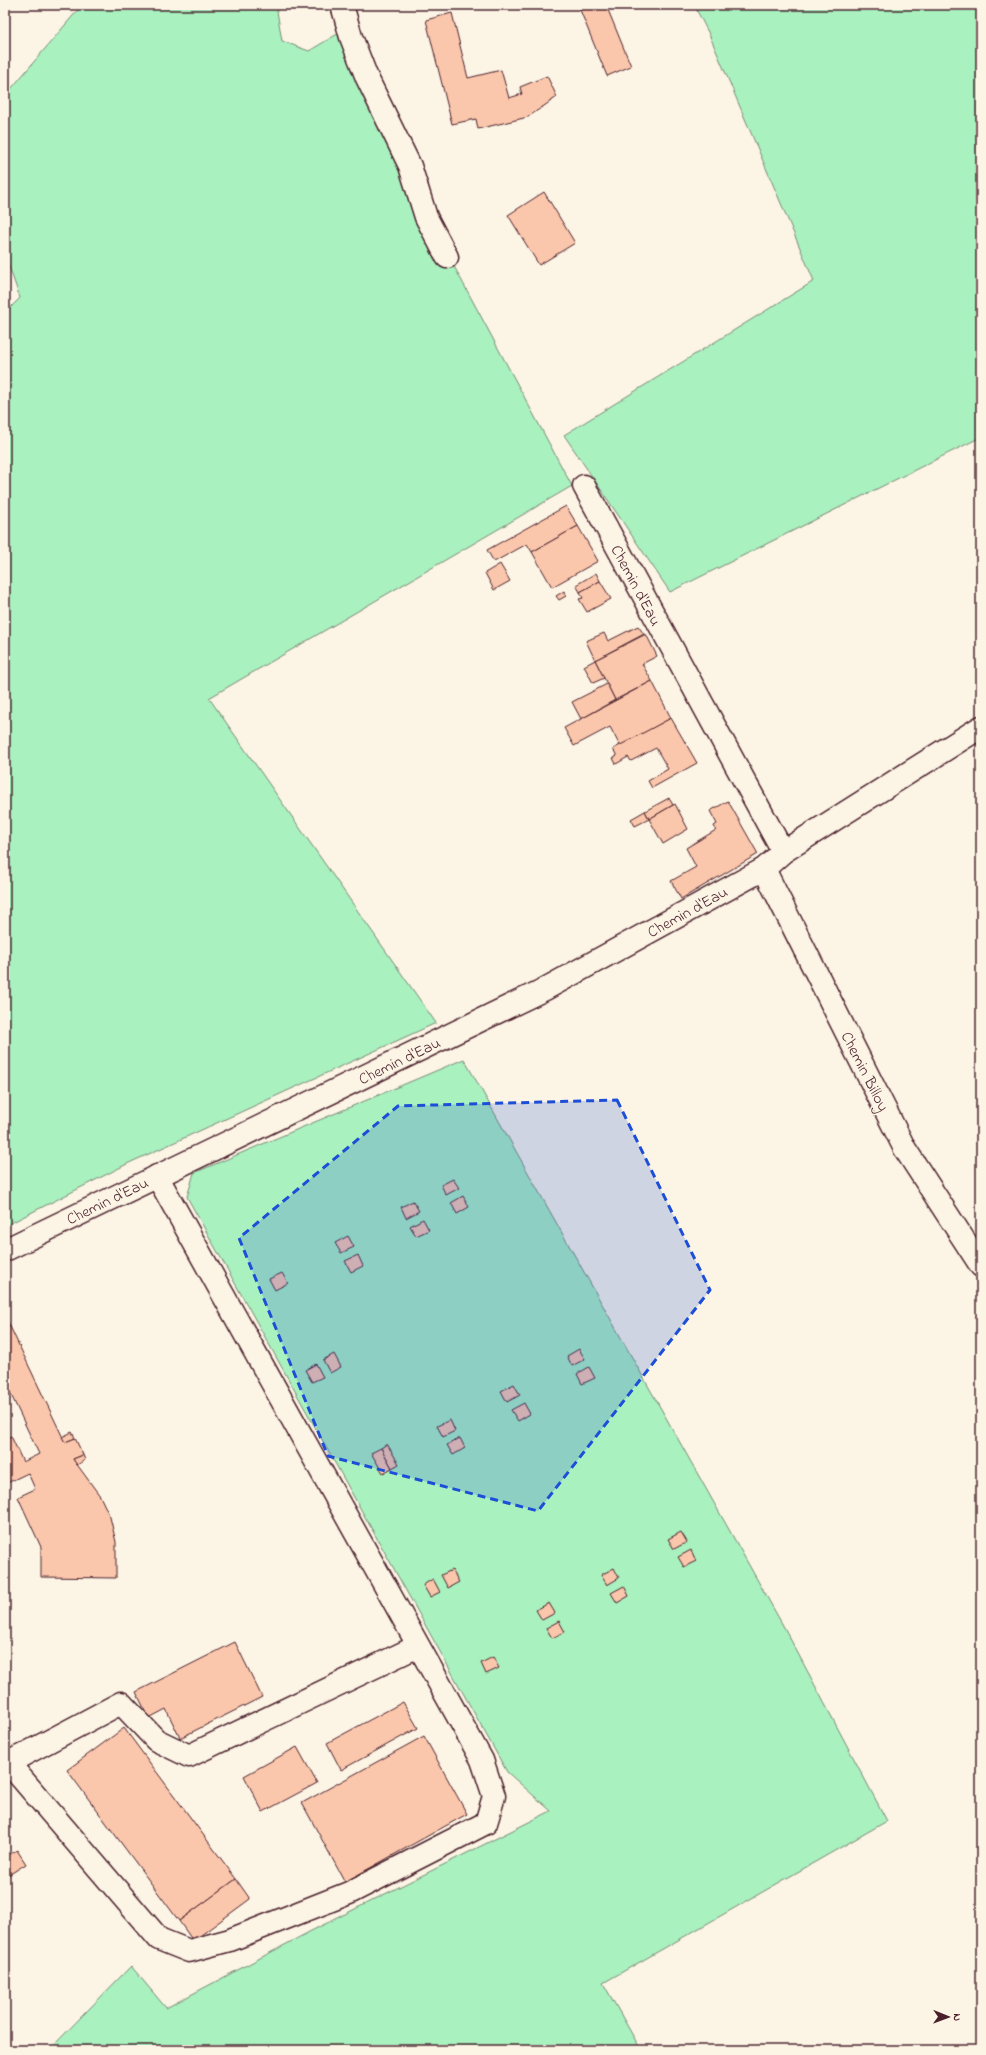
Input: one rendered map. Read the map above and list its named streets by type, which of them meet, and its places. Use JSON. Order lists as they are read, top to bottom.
{
  "streets": {
    "street": ["Chemin d'Eau", "Chemin Billoy"]
  },
  "crossings": [
    ["Chemin d'Eau", "Chemin Billoy"]
  ],
  "north": "right"
}
